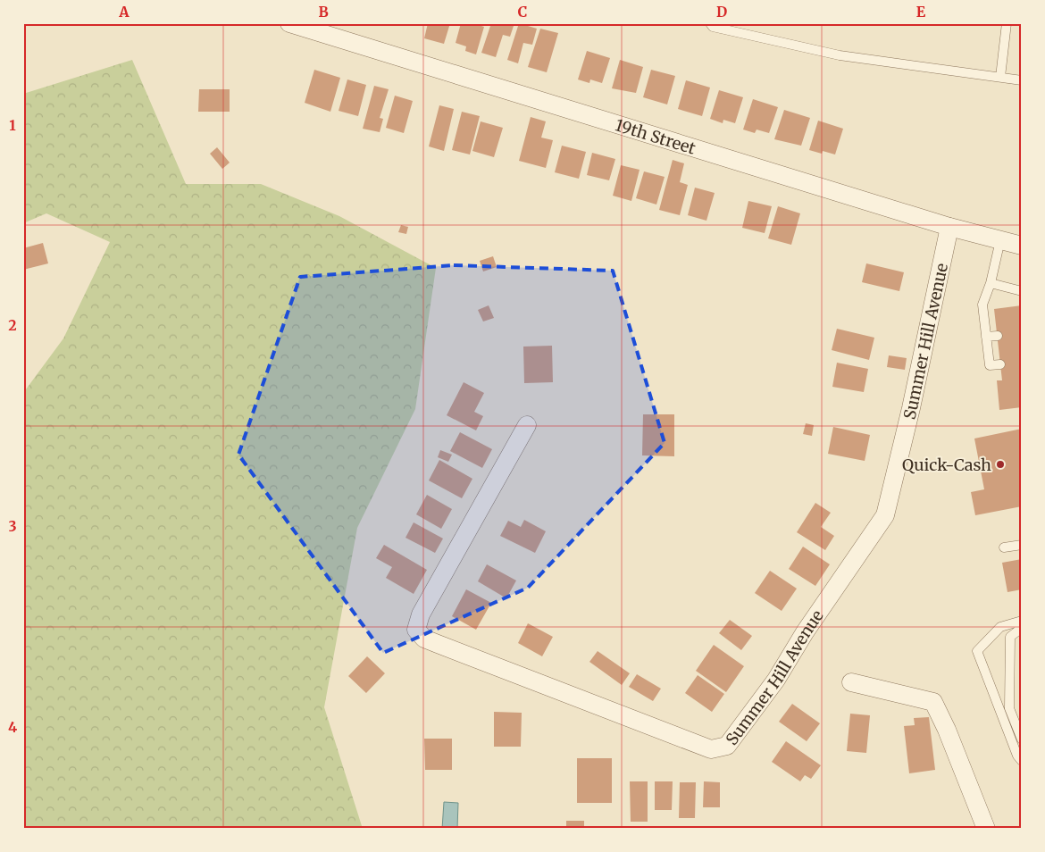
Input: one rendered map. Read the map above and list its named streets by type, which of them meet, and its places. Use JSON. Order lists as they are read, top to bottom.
{
  "streets": {
    "street": ["19th Street", "Summer Hill Avenue"]
  },
  "crossings": [
    ["19th Street", "Summer Hill Avenue"]
  ],
  "places": ["Quick-Cash"],
  "grid": {
    "columns": [
      "A",
      "B",
      "C",
      "D",
      "E"
    ],
    "rows": [
      "1",
      "2",
      "3",
      "4"
    ]
  }
}
